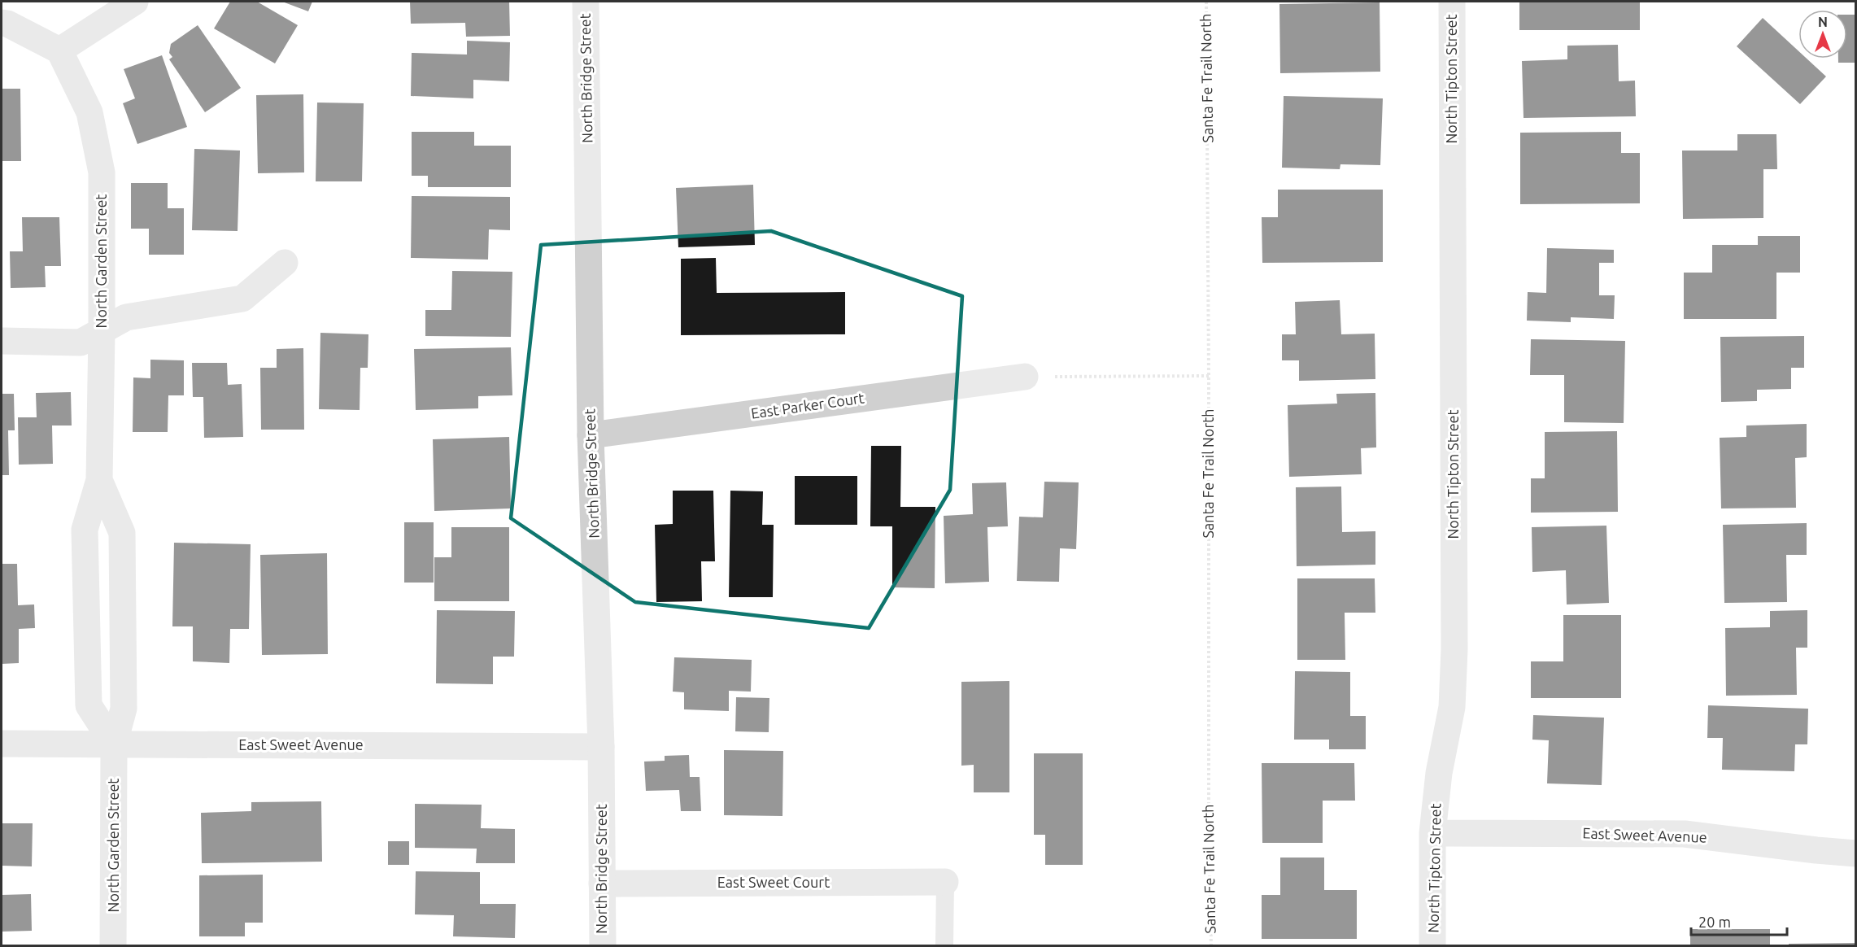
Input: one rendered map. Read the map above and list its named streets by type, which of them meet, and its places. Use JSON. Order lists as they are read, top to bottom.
{
  "streets": {
    "street": [
      "North Bridge Street",
      "North Tipton Street",
      "North Garden Street",
      "East Parker Court",
      "East Sweet Avenue",
      "East Sweet Court"
    ],
    "path": ["Santa Fe Trail North"]
  },
  "crossings": [
    ["North Bridge Street", "East Parker Court"],
    ["North Bridge Street", "East Sweet Avenue"],
    ["North Bridge Street", "East Sweet Court"],
    ["North Tipton Street", "East Sweet Avenue"],
    ["North Garden Street", "East Sweet Avenue"]
  ],
  "scale_bar": "20 m",
  "north": "top"
}
